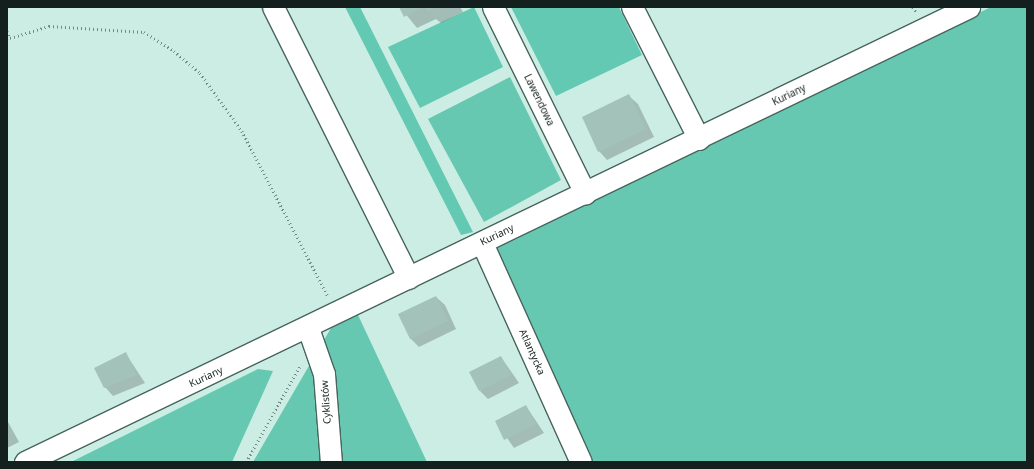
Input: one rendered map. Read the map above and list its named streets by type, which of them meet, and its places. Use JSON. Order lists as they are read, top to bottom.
{
  "streets": {
    "street": [
      "Kuriany",
      "Lawendowa",
      "Atlantycka",
      "Cyklistów"
    ]
  },
  "crossings": [
    ["Kuriany", "Lawendowa"],
    ["Kuriany", "Atlantycka"],
    ["Kuriany", "Cyklistów"]
  ]
}
